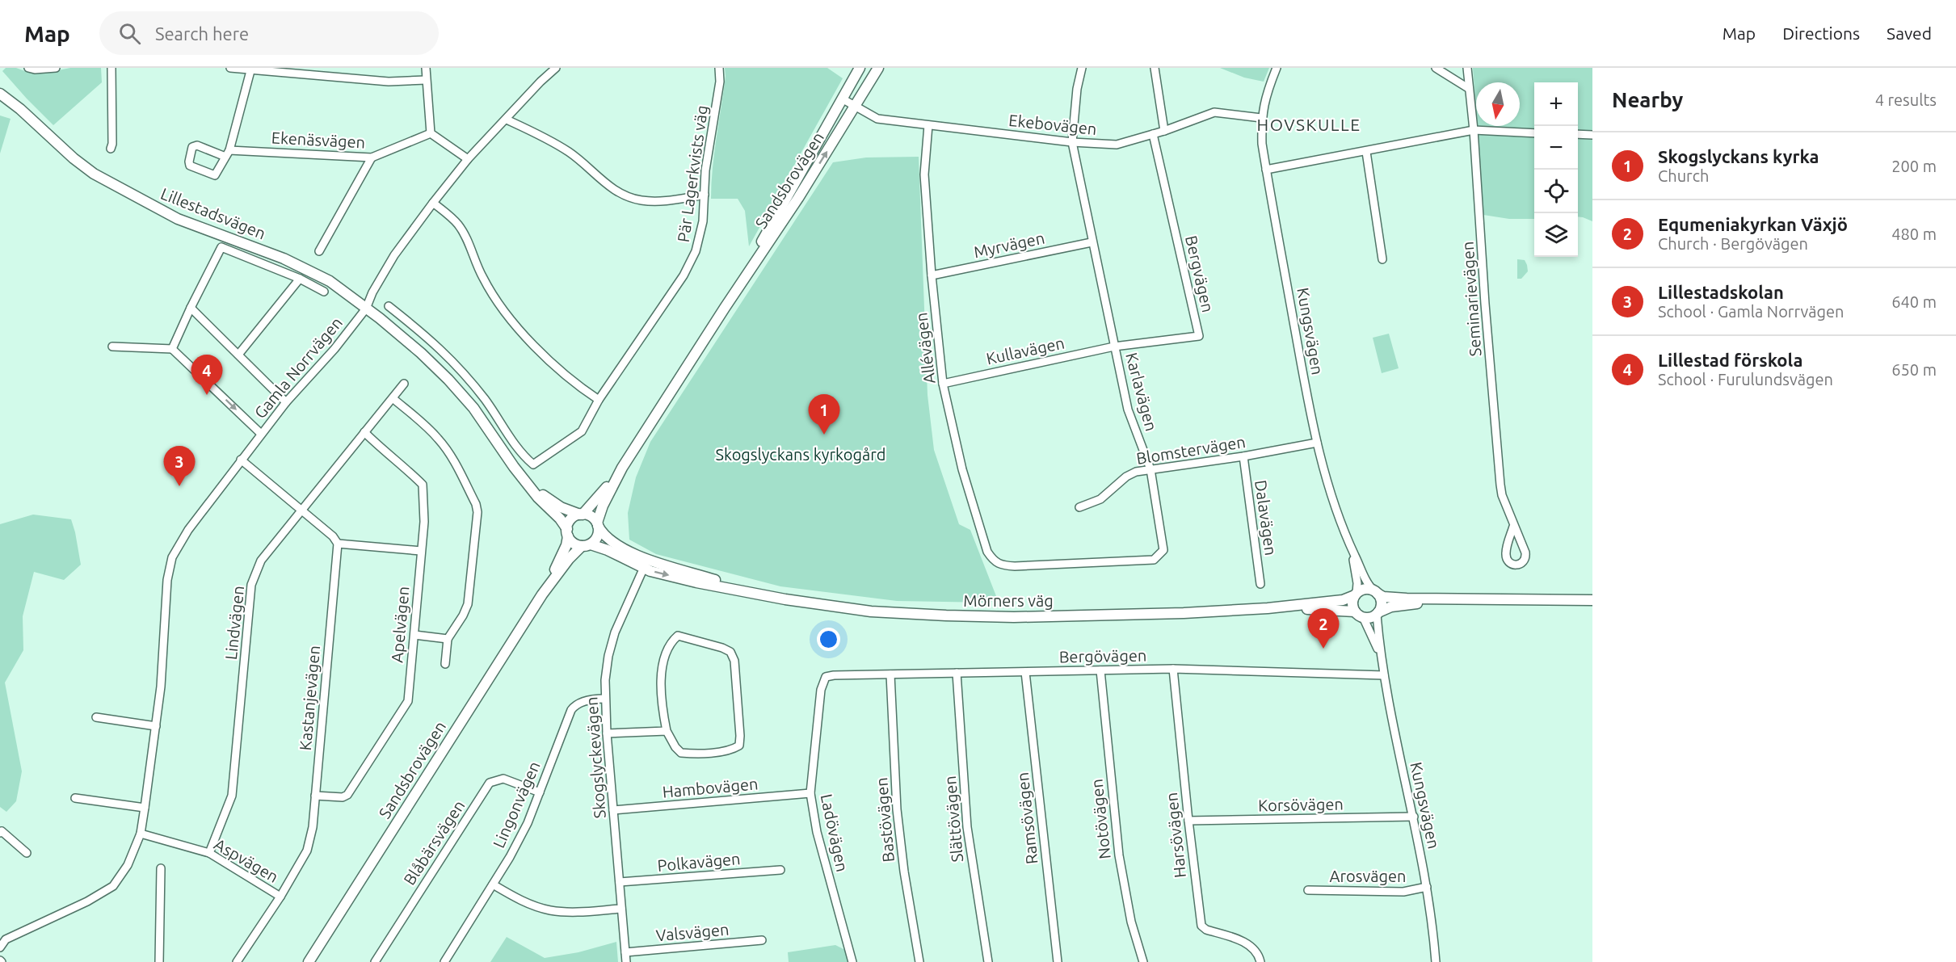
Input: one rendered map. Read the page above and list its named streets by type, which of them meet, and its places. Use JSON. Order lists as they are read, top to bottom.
{
  "streets": {
    "main road": ["Sandsbrovägen", "Lillestadsvägen", "Mörners väg"],
    "street": [
      "Ekebovägen",
      "Ekenäsvägen",
      "Pär Lagerkvists väg",
      "Myrvägen",
      "Bergvägen",
      "Seminarievägen",
      "Kungsvägen",
      "Allévägen",
      "Kullavägen",
      "Gamla Norrvägen",
      "Karlavägen",
      "Blomstervägen",
      "Dalavägen",
      "Lindvägen",
      "Apelvägen",
      "Bergövägen",
      "Kastanjevägen",
      "Skogslyckevägen",
      "Hambovägen",
      "Lingonvägen",
      "Korsövägen",
      "Ramsövägen",
      "Slättövägen",
      "Notövägen",
      "Bastövägen",
      "Ladövägen",
      "Harsövägen",
      "Blåbärsvägen",
      "Aspvägen",
      "Polkavägen",
      "Arosvägen",
      "Valsvägen"
    ]
  },
  "crossings": [
    ["Ekebovägen", "Sandsbrovägen"],
    ["Ekebovägen", "Bergvägen"],
    ["Ekebovägen", "Kungsvägen"],
    ["Ekebovägen", "Allévägen"],
    ["Ekebovägen", "Karlavägen"],
    ["Sandsbrovägen", "Lillestadsvägen"],
    ["Sandsbrovägen", "Mörners väg"],
    ["Lillestadsvägen", "Gamla Norrvägen"],
    ["Lillestadsvägen", "Mörners väg"],
    ["Myrvägen", "Allévägen"],
    ["Myrvägen", "Karlavägen"],
    ["Bergvägen", "Kullavägen"],
    ["Bergvägen", "Karlavägen"],
    ["Kungsvägen", "Blomstervägen"],
    ["Kungsvägen", "Mörners väg"],
    ["Kungsvägen", "Bergövägen"],
    ["Kungsvägen", "Korsövägen"],
    ["Kungsvägen", "Arosvägen"],
    ["Allévägen", "Kullavägen"],
    ["Allévägen", "Karlavägen"],
    ["Kullavägen", "Karlavägen"],
    ["Gamla Norrvägen", "Aspvägen"],
    ["Karlavägen", "Blomstervägen"],
    ["Blomstervägen", "Dalavägen"],
    ["Mörners väg", "Skogslyckevägen"],
    ["Lindvägen", "Apelvägen"],
    ["Lindvägen", "Aspvägen"],
    ["Apelvägen", "Kastanjevägen"],
    ["Bergövägen", "Ramsövägen"],
    ["Bergövägen", "Slättövägen"],
    ["Bergövägen", "Notövägen"],
    ["Bergövägen", "Bastövägen"],
    ["Bergövägen", "Ladövägen"],
    ["Bergövägen", "Harsövägen"],
    ["Kastanjevägen", "Aspvägen"],
    ["Skogslyckevägen", "Hambovägen"],
    ["Skogslyckevägen", "Lingonvägen"],
    ["Skogslyckevägen", "Polkavägen"],
    ["Skogslyckevägen", "Valsvägen"],
    ["Hambovägen", "Ladövägen"],
    ["Lingonvägen", "Blåbärsvägen"],
    ["Korsövägen", "Harsövägen"]
  ],
  "districts": ["HOVSKULLE"],
  "parks": ["Skogslyckans kyrkogård"],
  "north": "bottom",
  "page": {
    "header": "Map",
    "search": "Search here",
    "nav": ["Map", "Directions", "Saved"],
    "heading": ["Nearby", "4 results"],
    "map_buttons": ["+", "−"],
    "list": [
      {
        "mark": "1",
        "name": "Skogslyckans kyrka",
        "note": "Church",
        "value": "200 m"
      },
      {
        "mark": "2",
        "name": "Equmeniakyrkan Växjö",
        "note": "Church · Bergövägen",
        "value": "480 m"
      },
      {
        "mark": "3",
        "name": "Lillestadskolan",
        "note": "School · Gamla Norrvägen",
        "value": "640 m"
      },
      {
        "mark": "4",
        "name": "Lillestad förskola",
        "note": "School · Furulundsvägen",
        "value": "650 m"
      }
    ],
    "pins": [
      "4",
      "1",
      "3",
      "2"
    ]
  }
}
